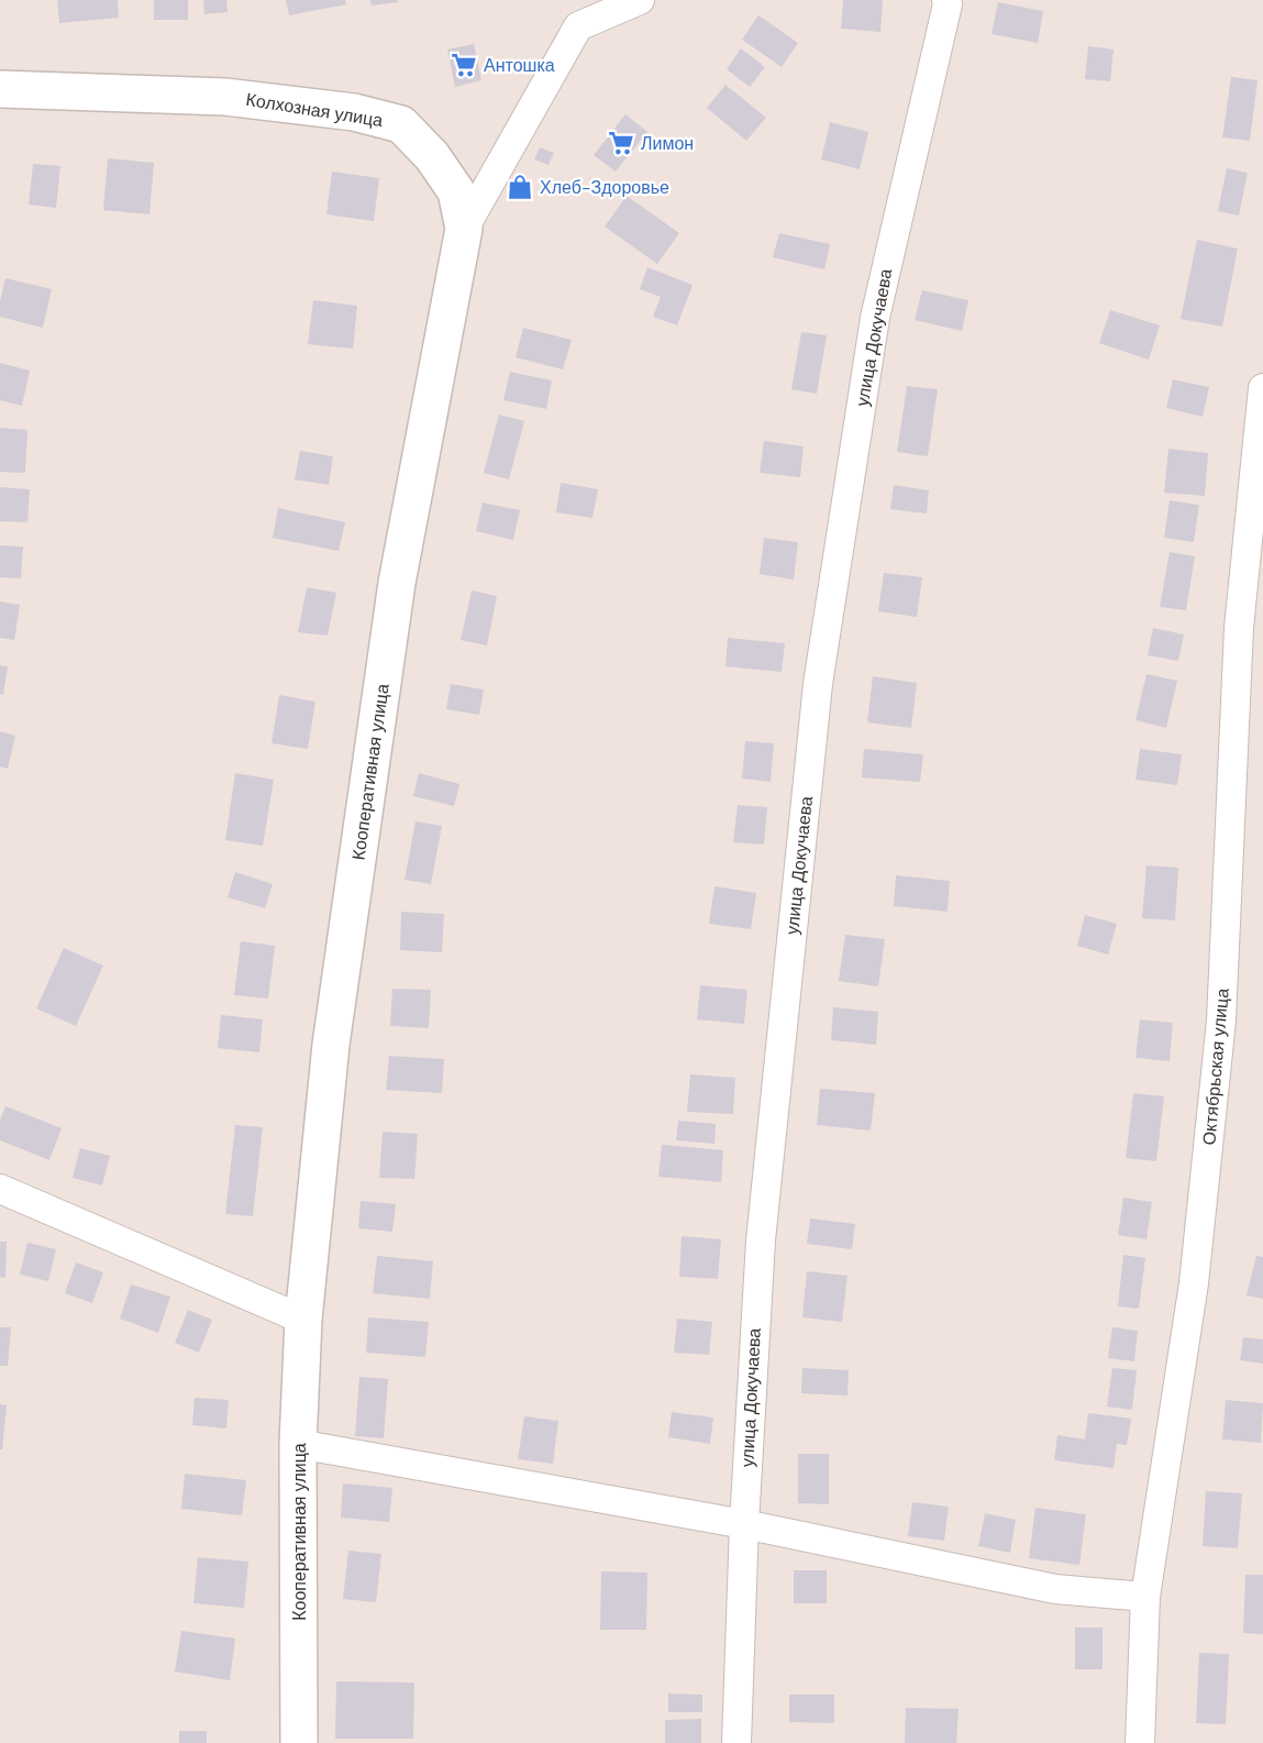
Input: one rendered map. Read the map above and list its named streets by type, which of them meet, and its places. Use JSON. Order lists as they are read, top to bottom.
{
  "streets": {
    "street": [
      "Колхозная улица",
      "улица Докучаева",
      "Кооперативная улица",
      "Октябрьская улица"
    ]
  },
  "crossings": [
    ["Колхозная улица", "Кооперативная улица"]
  ],
  "places": {
    "supermarket": ["Антошка", "Лимон"],
    "shop": ["Хлеб-Здоровье"]
  }
}
